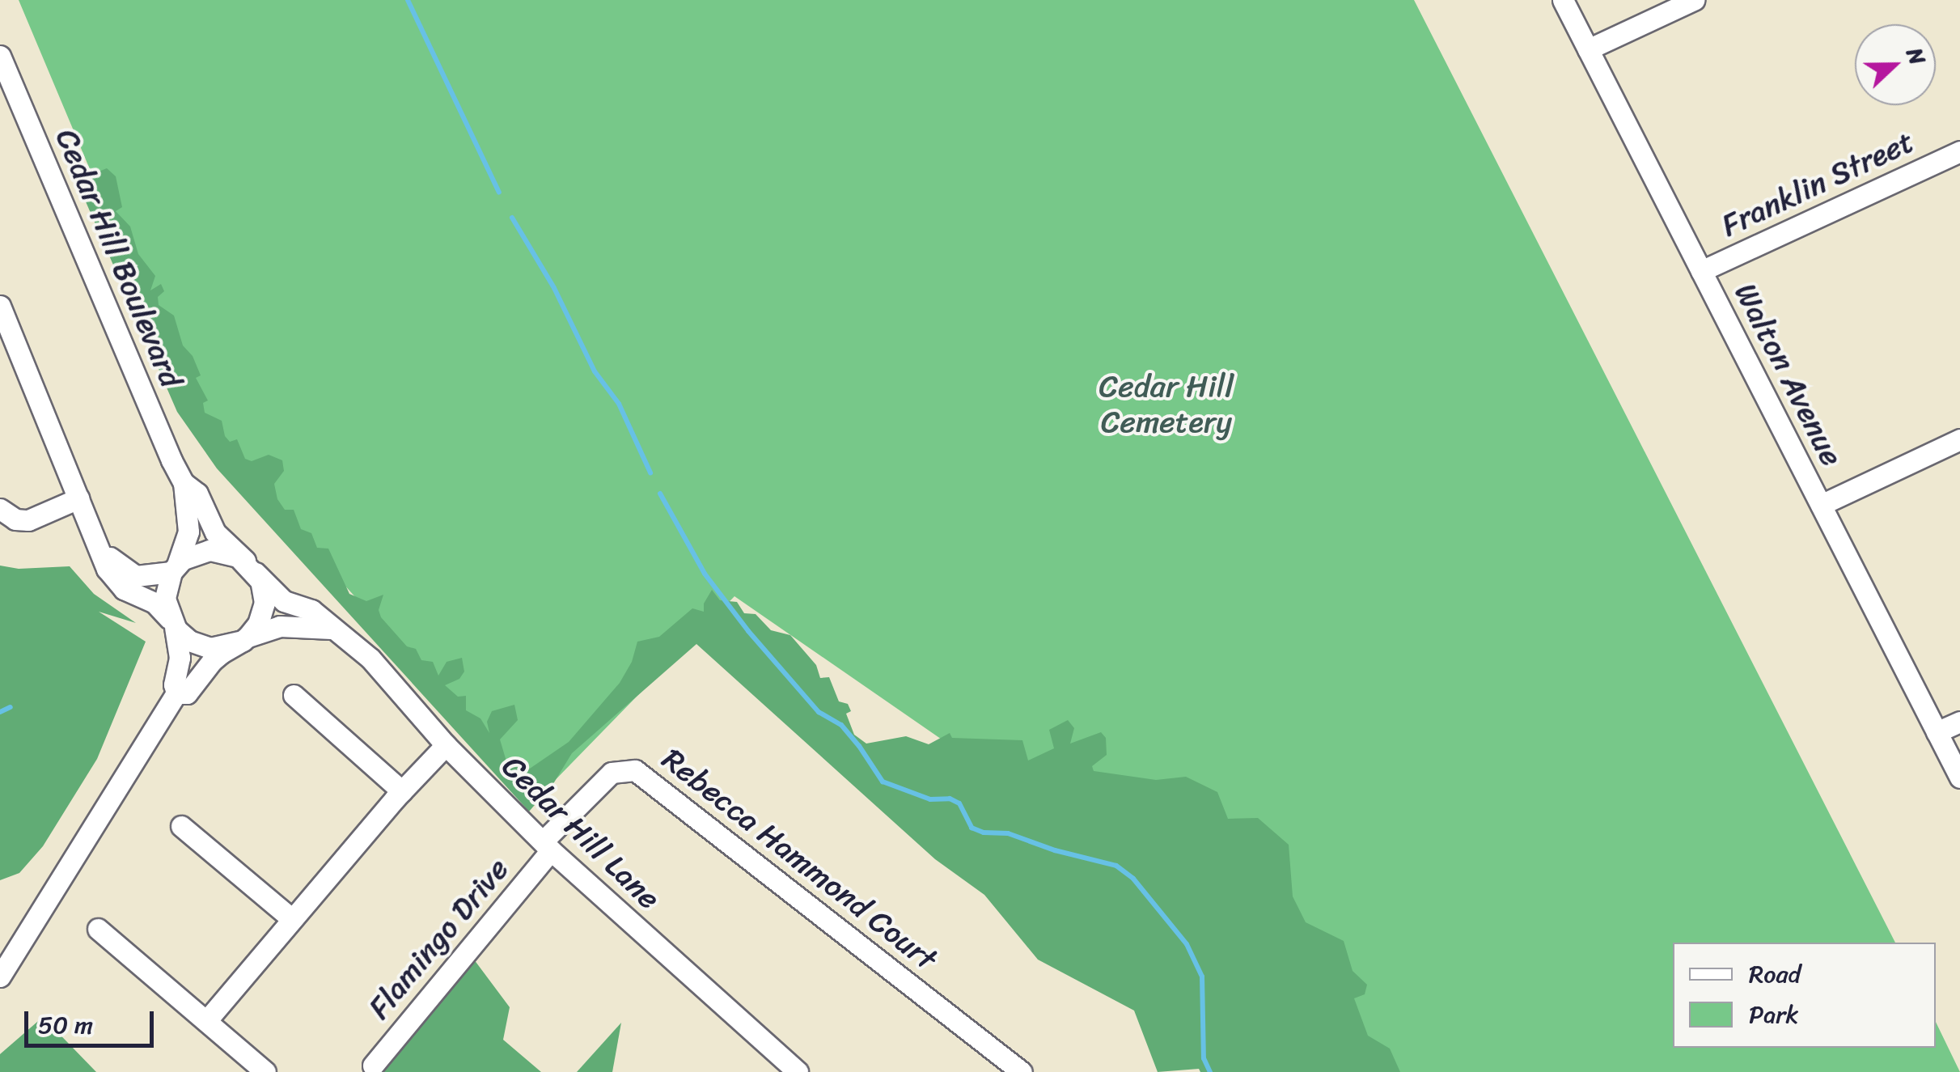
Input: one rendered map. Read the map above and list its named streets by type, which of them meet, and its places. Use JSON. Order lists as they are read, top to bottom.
{
  "streets": {
    "street": [
      "Franklin Street",
      "Cedar Hill Boulevard",
      "Walton Avenue",
      "Cedar Hill Lane",
      "Rebecca Hammond Court",
      "Flamingo Drive"
    ]
  },
  "crossings": [
    ["Franklin Street", "Walton Avenue"],
    ["Cedar Hill Boulevard", "Cedar Hill Lane"],
    ["Cedar Hill Lane", "Rebecca Hammond Court"],
    ["Cedar Hill Lane", "Flamingo Drive"],
    ["Rebecca Hammond Court", "Flamingo Drive"]
  ],
  "parks": ["Cedar Hill Cemetery"],
  "legend": ["Road", "Park"],
  "scale_bar": "50 m",
  "north": "right"
}
